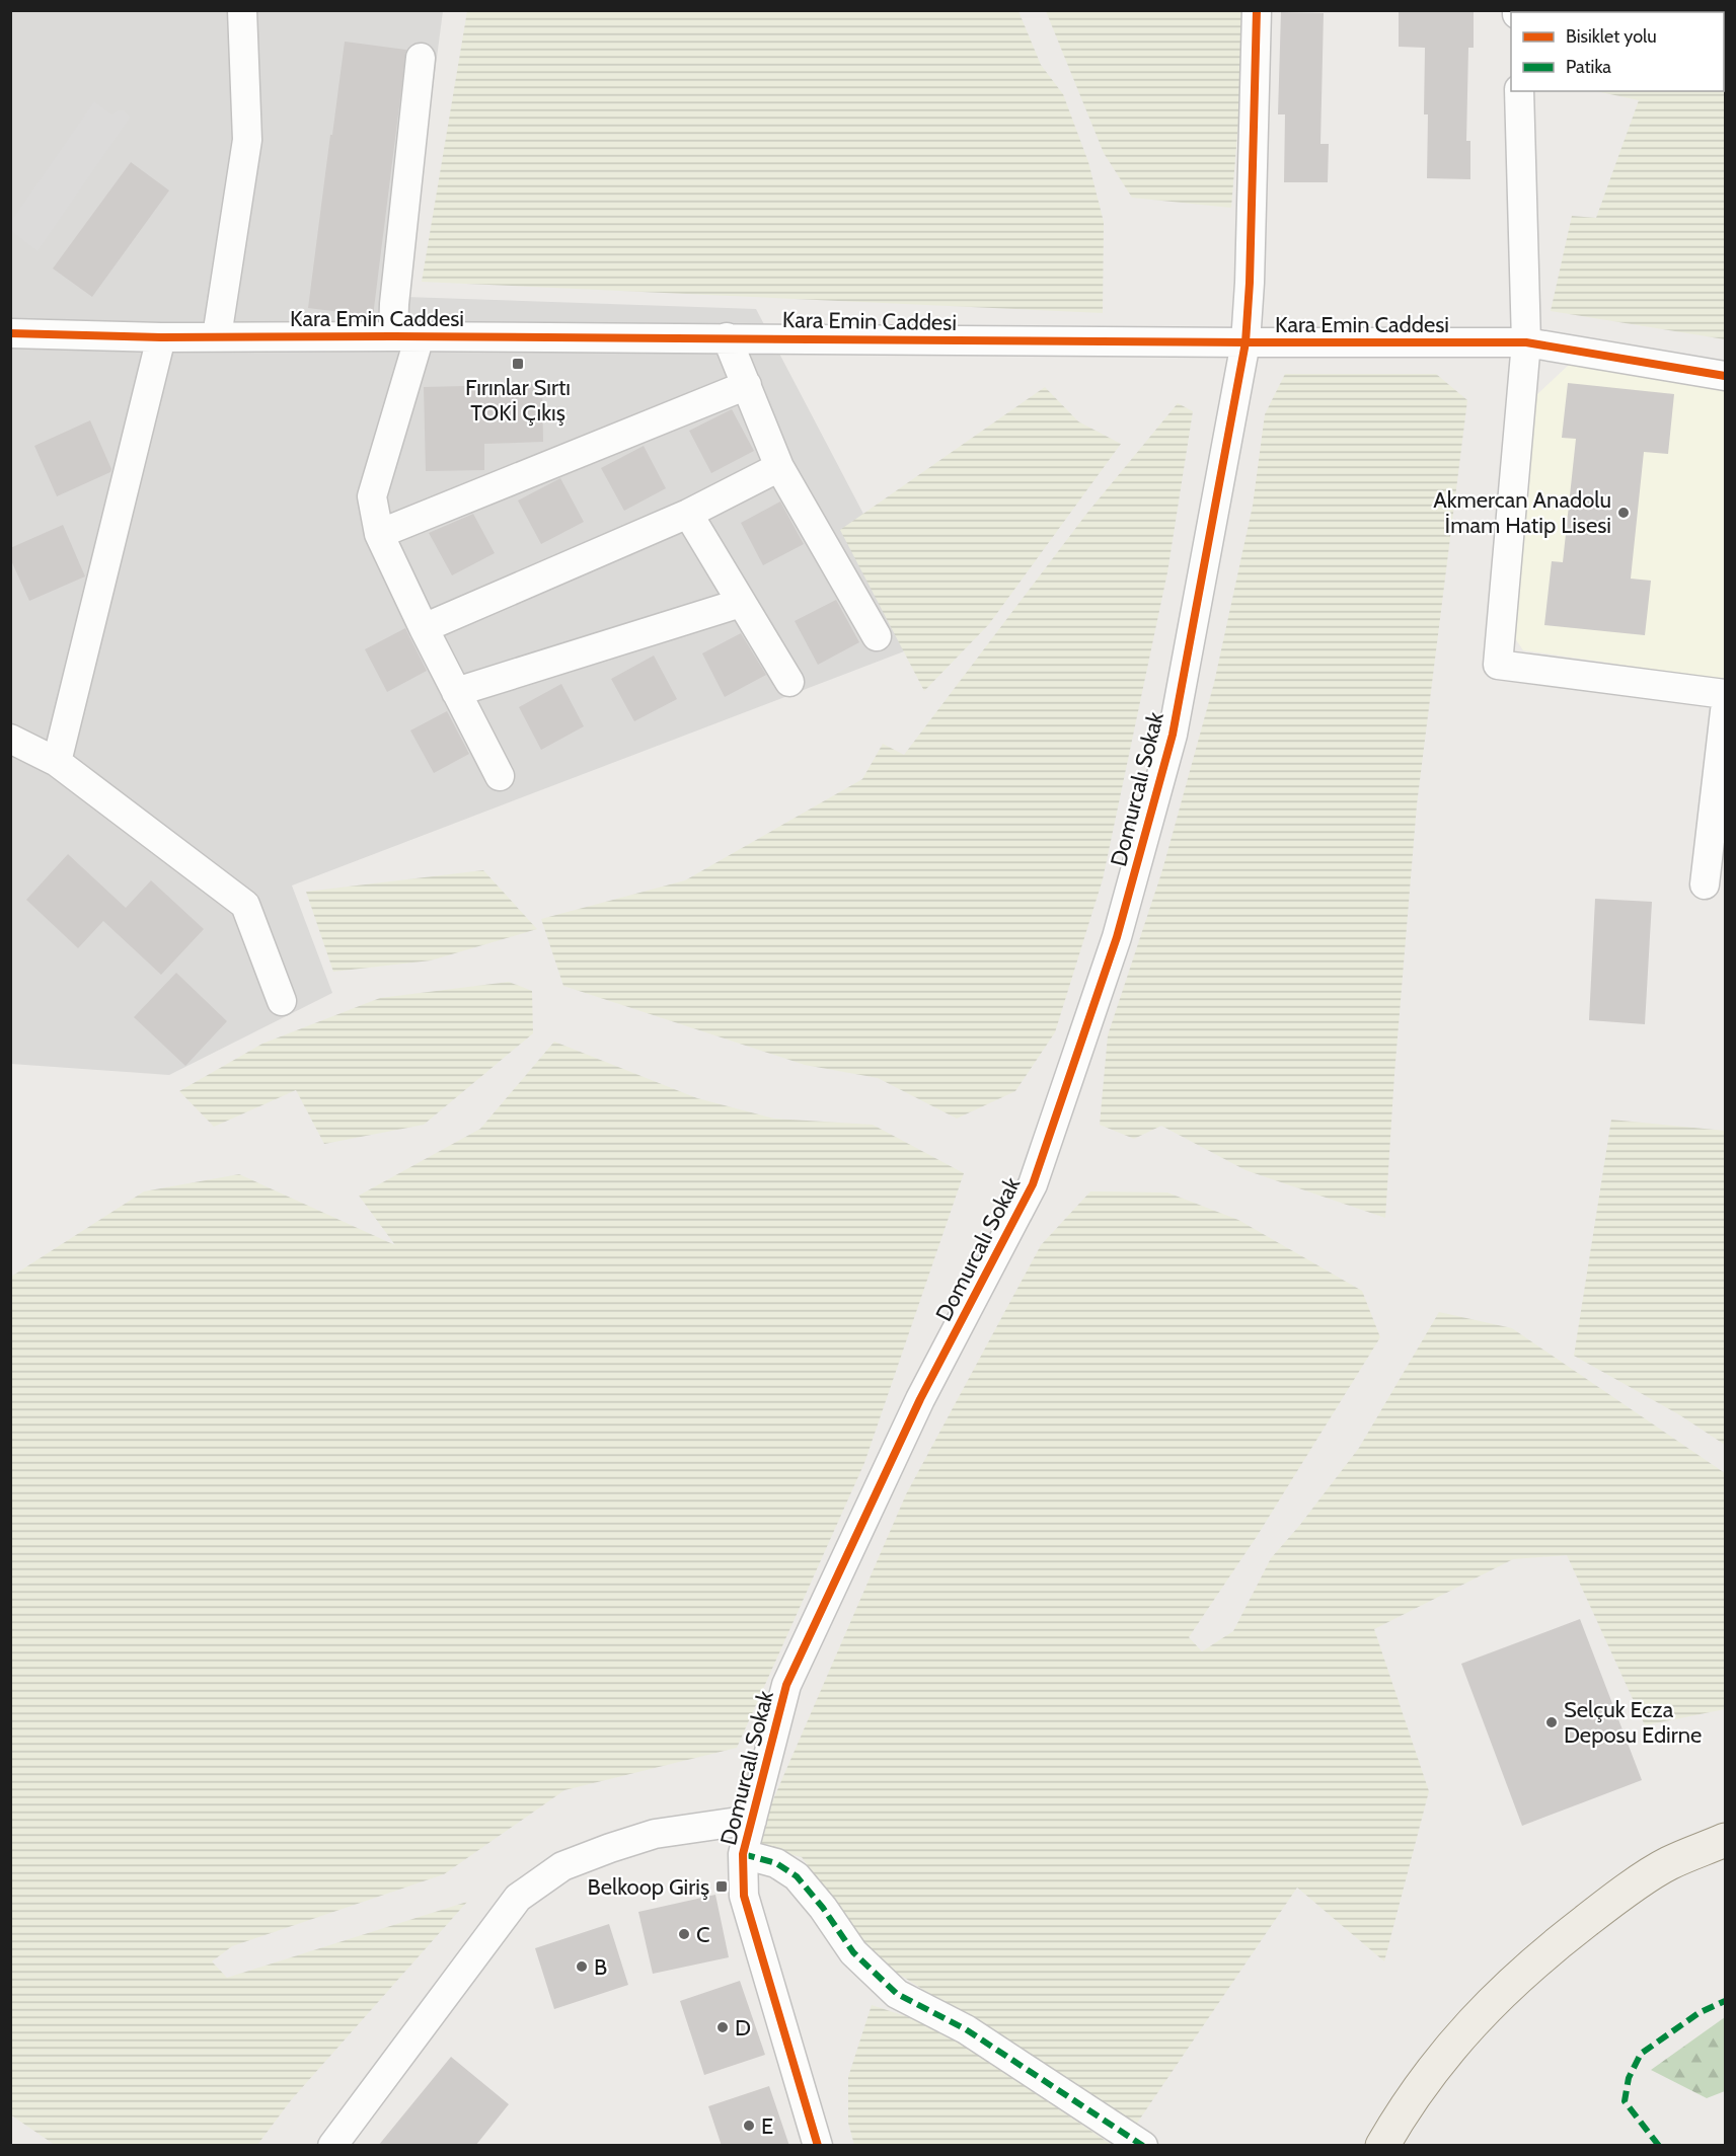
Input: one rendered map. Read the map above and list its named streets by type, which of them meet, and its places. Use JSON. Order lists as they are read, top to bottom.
{
  "streets": {
    "street": ["Kara Emin Caddesi", "Domurcalı Sokak"]
  },
  "crossings": [
    ["Kara Emin Caddesi", "Domurcalı Sokak"]
  ],
  "places": {
    "transit": ["Fırınlar Sırtı TOKİ Çıkış", "Belkoop Giriş"],
    "other": [
      "Akmercan Anadolu İmam Hatip Lisesi",
      "Selçuk Ecza Deposu Edirne",
      "C",
      "B",
      "D",
      "E"
    ]
  },
  "legend": ["Bisiklet yolu", "Patika"]
}
